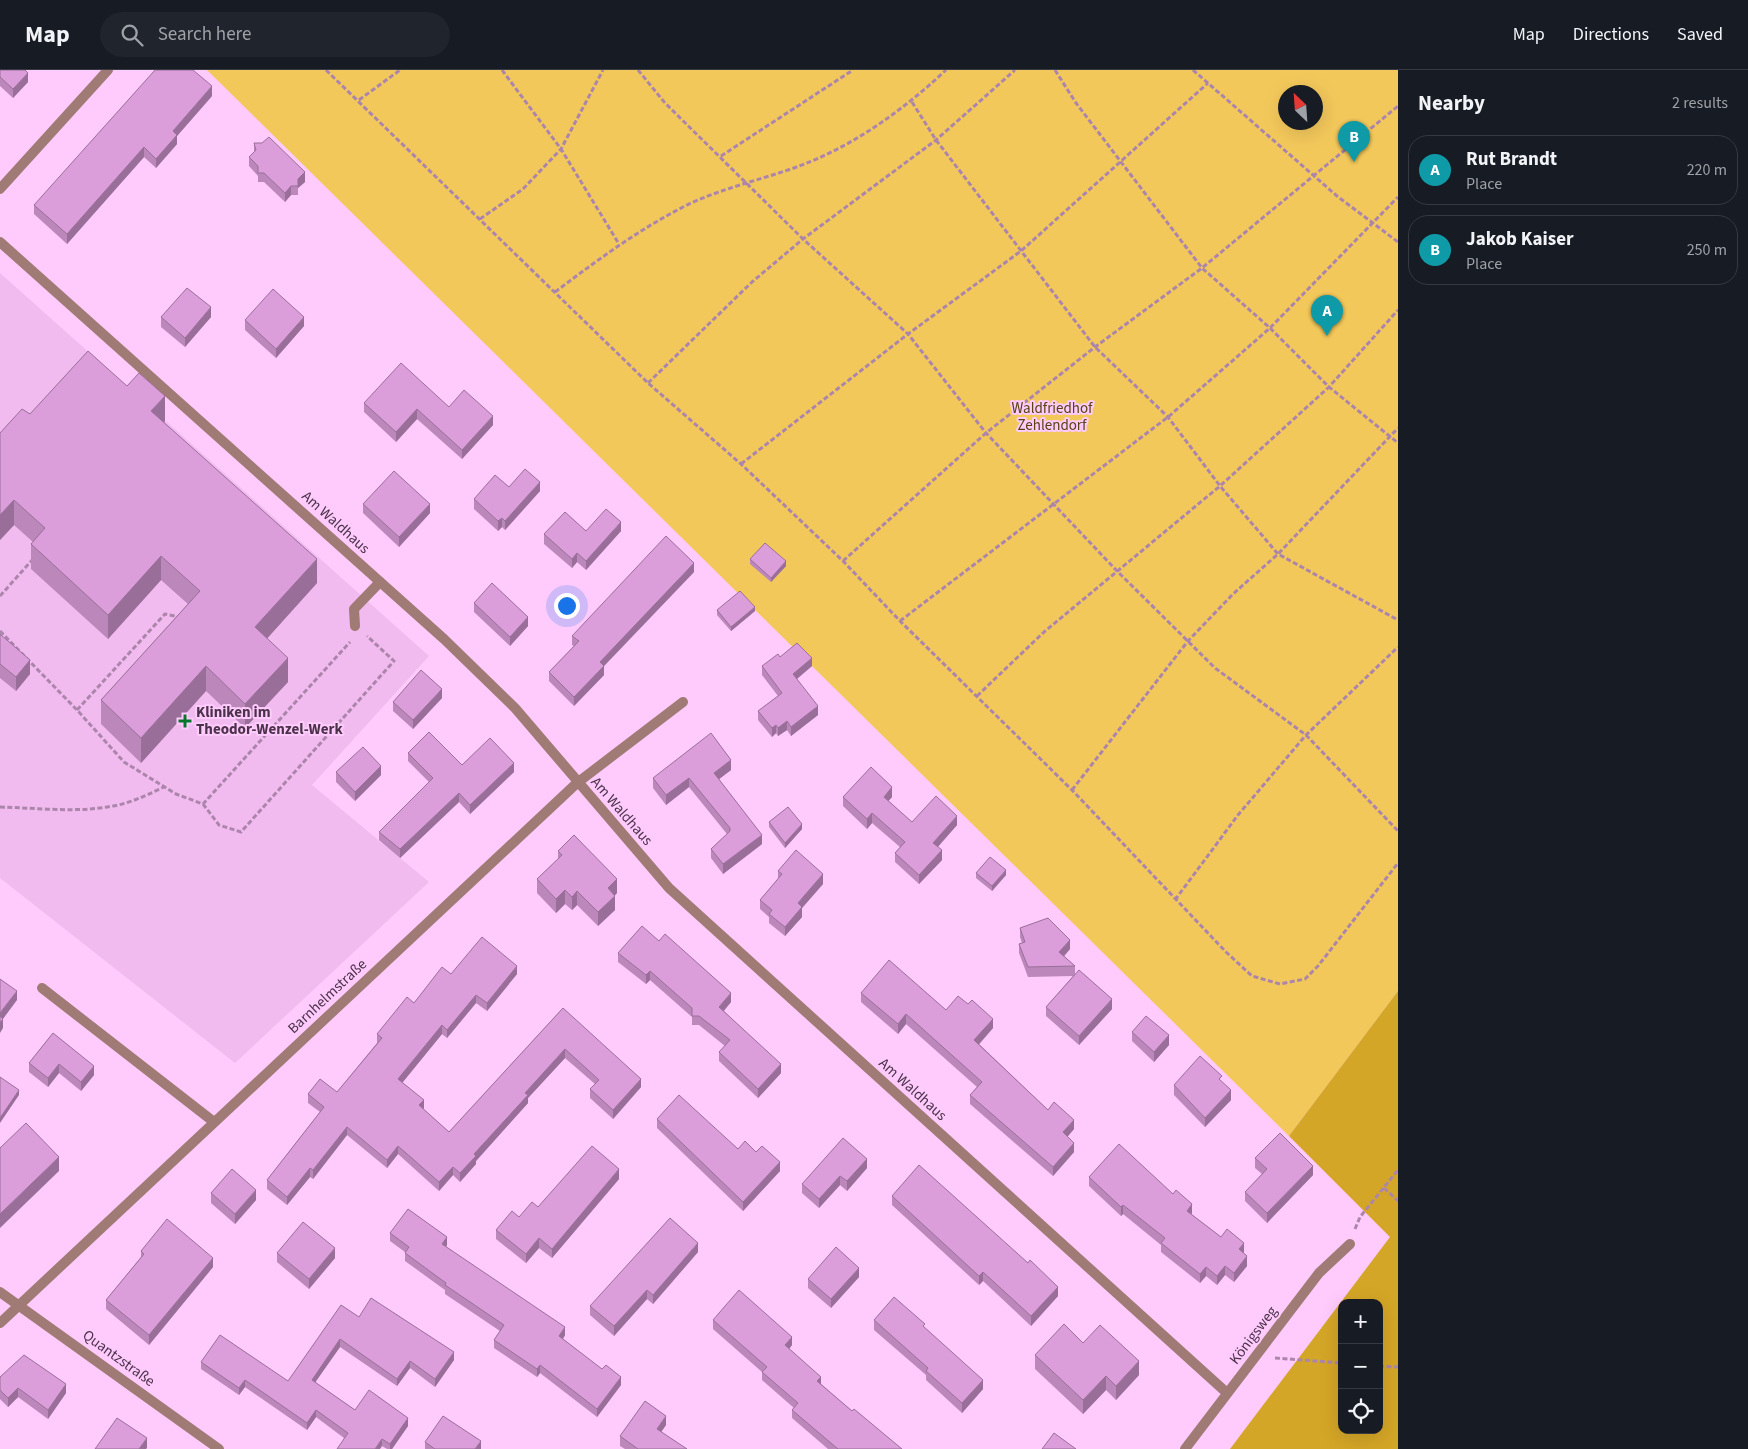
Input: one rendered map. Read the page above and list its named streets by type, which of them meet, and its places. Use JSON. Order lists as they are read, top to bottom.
{
  "streets": {
    "street": [
      "Am Waldhaus",
      "Barnhelmstraße",
      "Königsweg",
      "Quantzstraße"
    ]
  },
  "crossings": [
    ["Am Waldhaus", "Barnhelmstraße"],
    ["Am Waldhaus", "Königsweg"],
    ["Barnhelmstraße", "Quantzstraße"]
  ],
  "parks": ["Waldfriedhof Zehlendorf"],
  "places": {
    "health": ["Kliniken im Theodor-Wenzel-Werk"]
  },
  "north": "top left",
  "page": {
    "header": "Map",
    "search": "Search here",
    "nav": ["Map", "Directions", "Saved"],
    "heading": ["Nearby", "2 results"],
    "pins": ["B", "A"],
    "list": [
      {
        "mark": "A",
        "name": "Rut Brandt",
        "note": "Place",
        "value": "220 m"
      },
      {
        "mark": "B",
        "name": "Jakob Kaiser",
        "note": "Place",
        "value": "250 m"
      }
    ],
    "map_buttons": ["+", "−"]
  }
}
